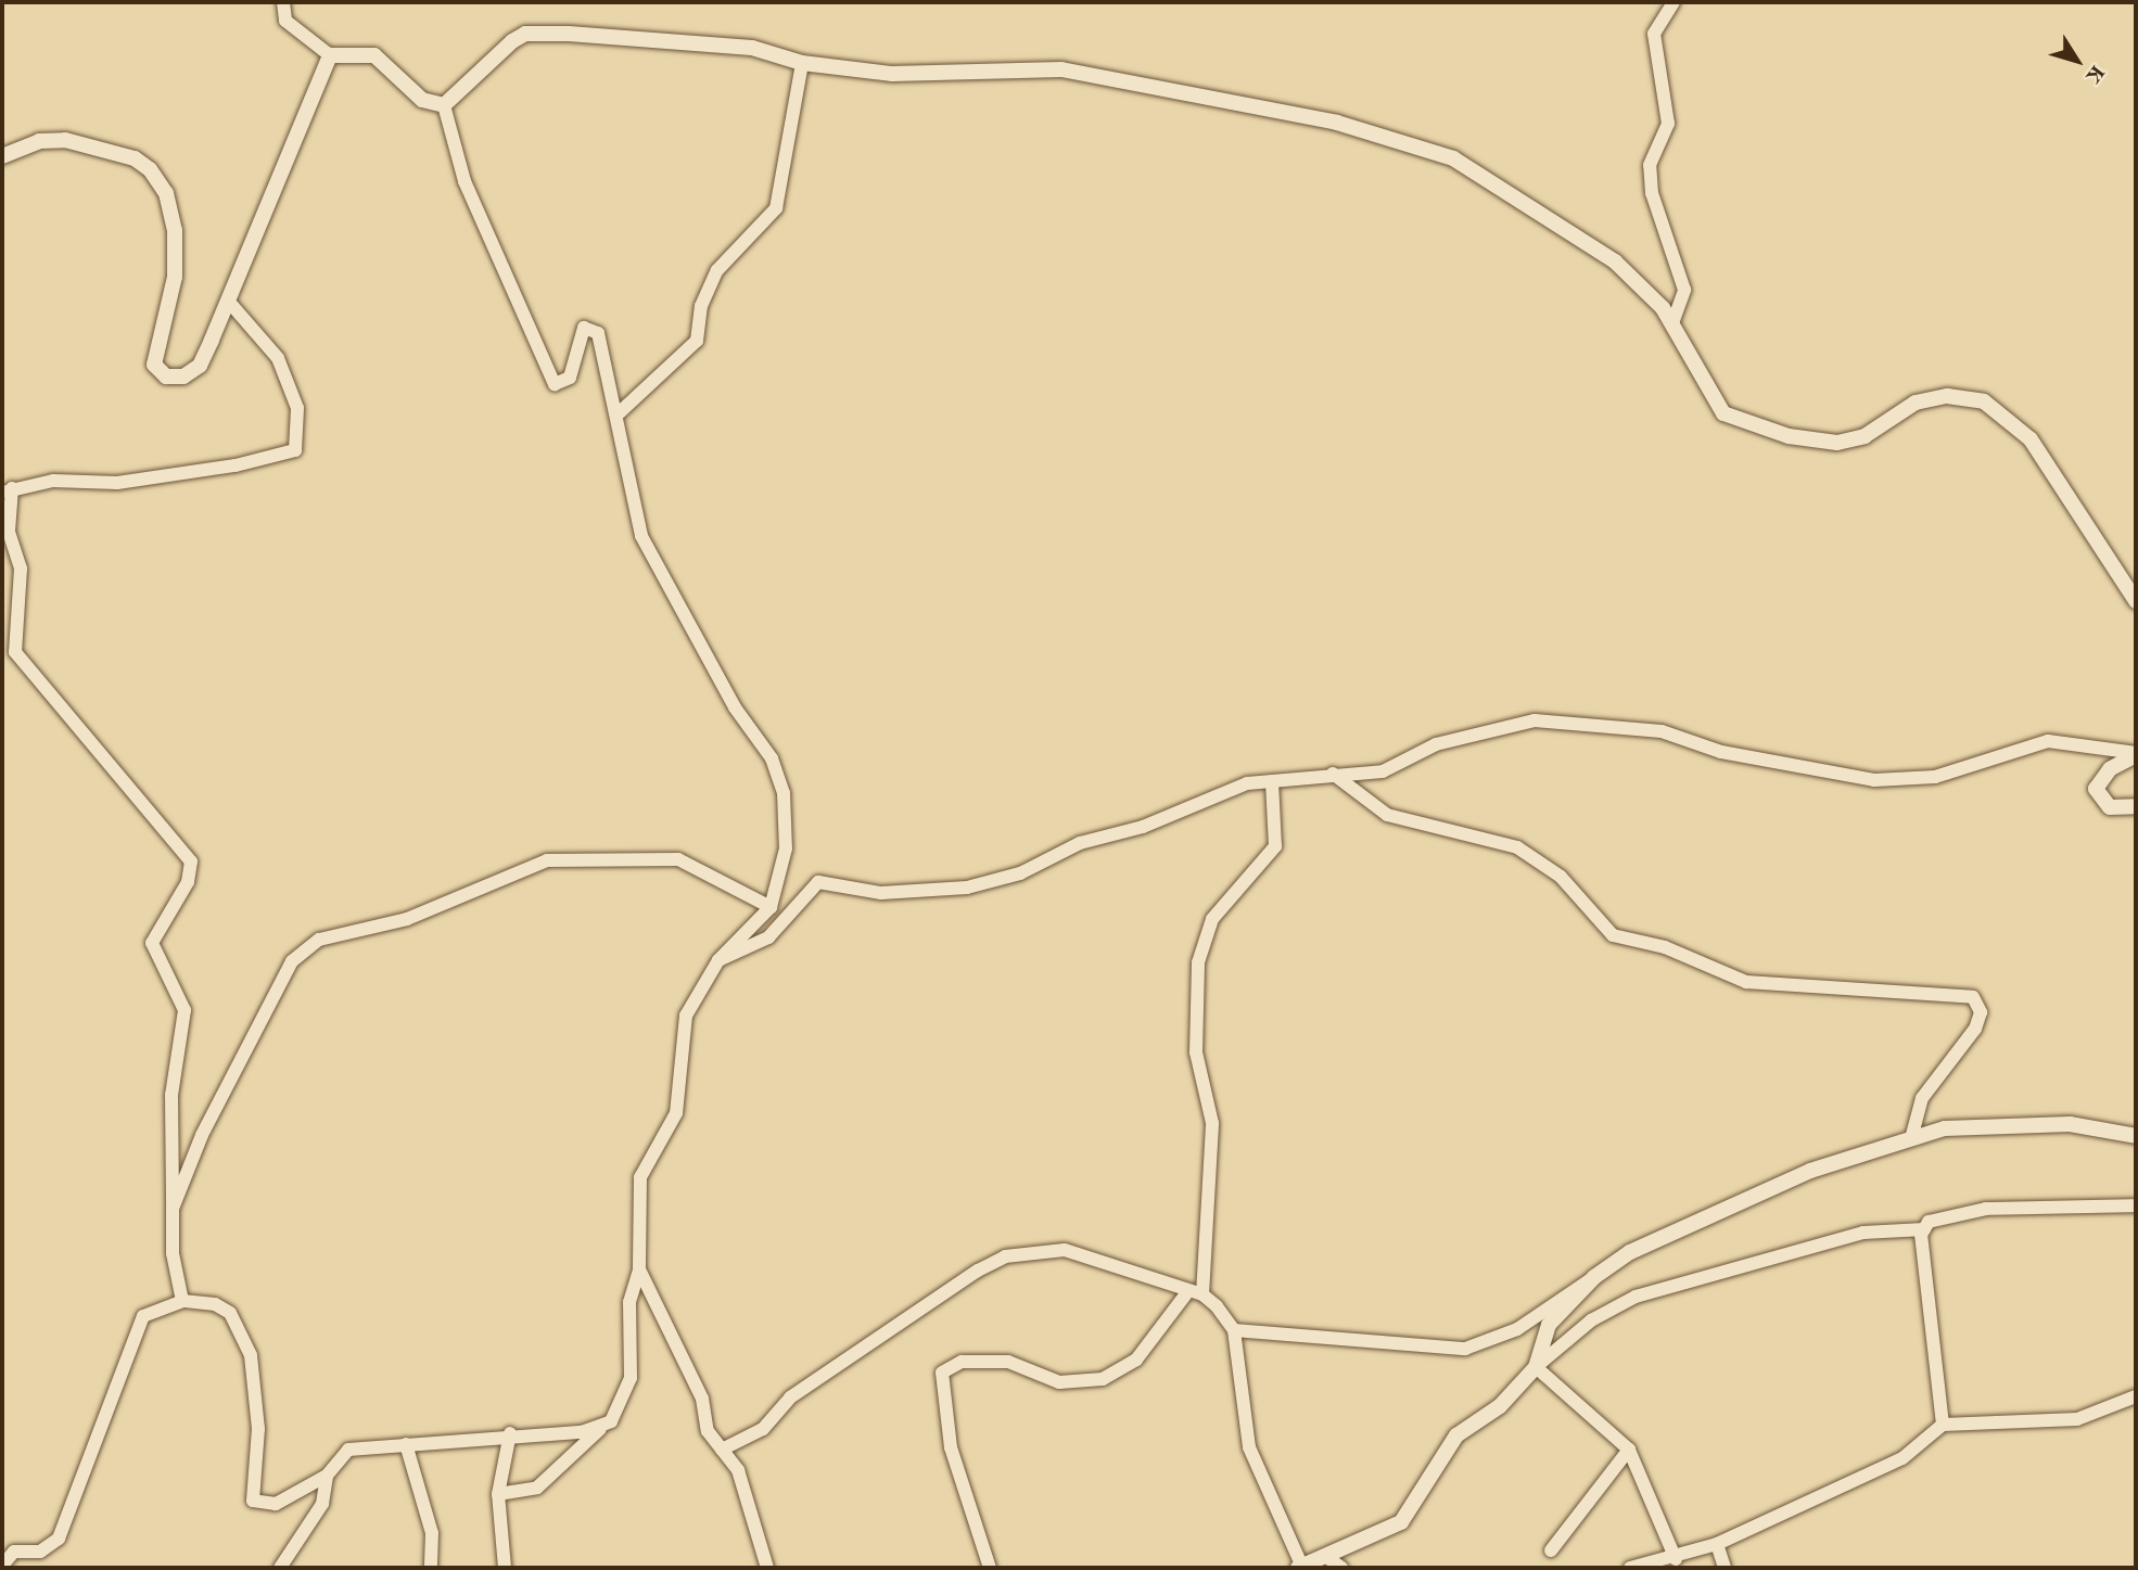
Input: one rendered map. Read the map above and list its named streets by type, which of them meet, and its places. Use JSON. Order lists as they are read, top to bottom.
{
  "north": "bottom right"
}
